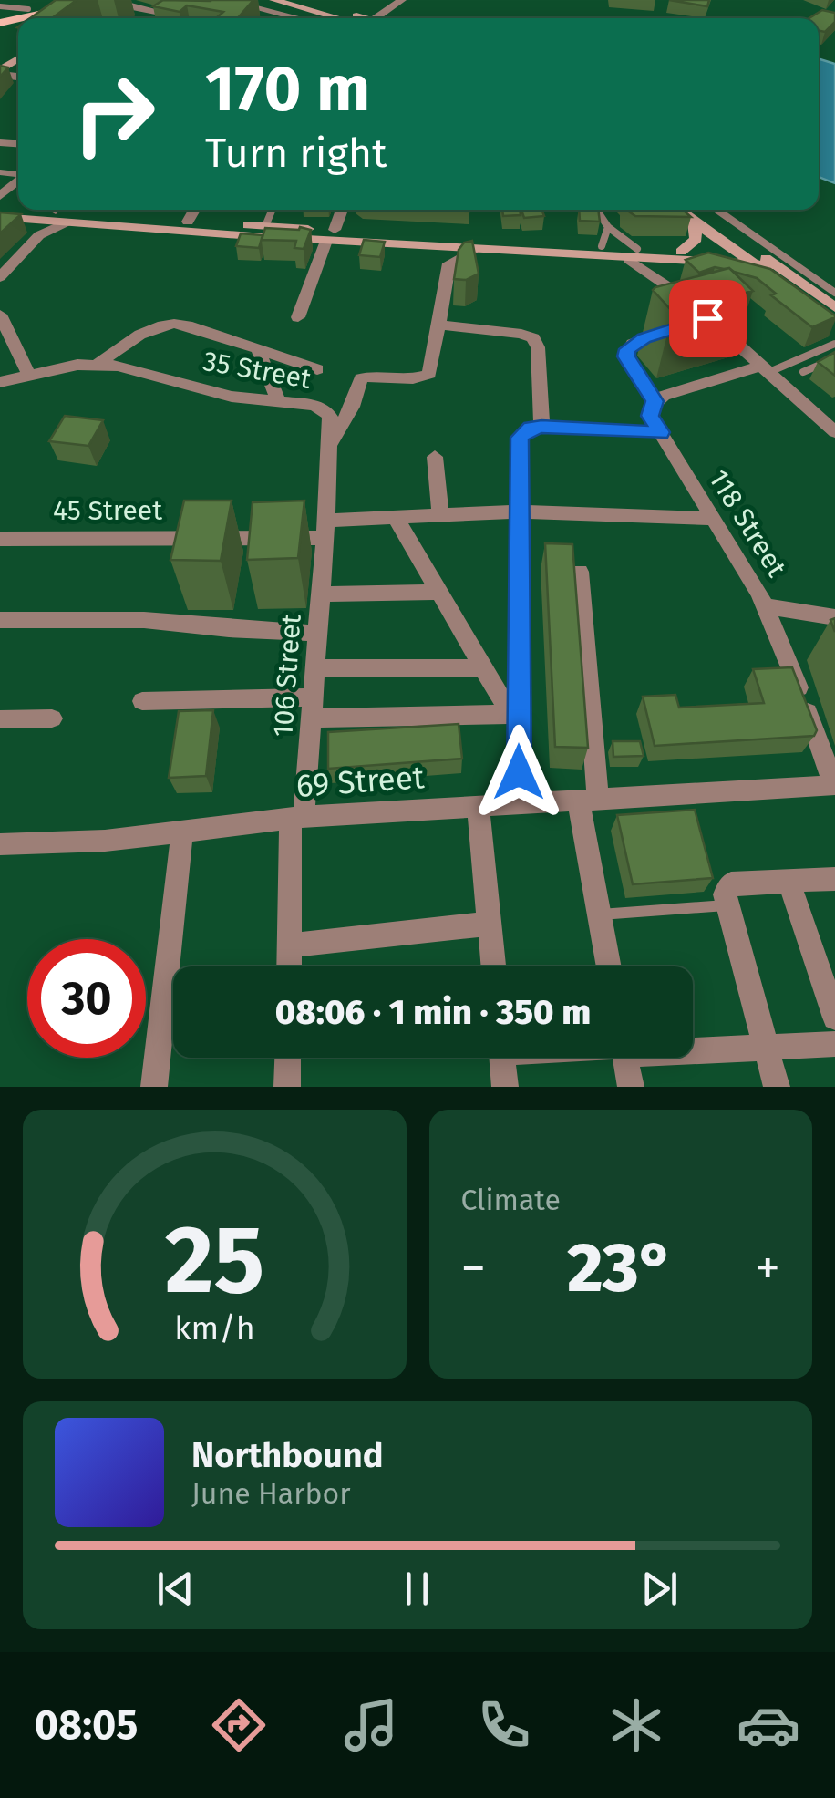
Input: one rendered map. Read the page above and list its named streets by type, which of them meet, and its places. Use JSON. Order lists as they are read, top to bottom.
{
  "streets": {
    "street": [
      "35 Street",
      "45 Street",
      "118 Street",
      "106 Street",
      "69 Street"
    ]
  },
  "crossings": [
    ["35 Street", "45 Street"],
    ["35 Street", "106 Street"],
    ["45 Street", "118 Street"],
    ["45 Street", "106 Street"],
    ["118 Street", "69 Street"],
    ["106 Street", "69 Street"]
  ],
  "page": {
    "turn": ["170 m", "Turn right"],
    "limit": "30",
    "trip": "08:06 · 1 min · 350 m",
    "tile": "Climate",
    "heat": ["−", "23°", "+"],
    "song": ["Northbound", "June Harbor"],
    "tabs": "08:05",
    "gauge": ["25", "km/h"]
  }
}
